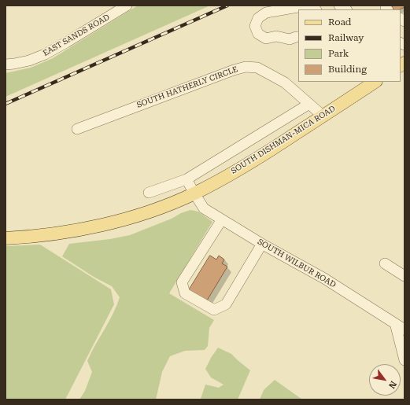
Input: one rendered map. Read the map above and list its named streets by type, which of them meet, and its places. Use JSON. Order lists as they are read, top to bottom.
{
  "streets": {
    "main road": ["SOUTH DISHMAN-MICA ROAD"],
    "street": ["EAST SANDS ROAD", "SOUTH HATHERLY CIRCLE", "SOUTH WILBUR ROAD"]
  },
  "crossings": [
    ["SOUTH HATHERLY CIRCLE", "SOUTH DISHMAN-MICA ROAD"],
    ["SOUTH DISHMAN-MICA ROAD", "SOUTH WILBUR ROAD"]
  ],
  "legend": [
    "Road",
    "Railway",
    "Park",
    "Building"
  ],
  "north": "bottom right"
}
